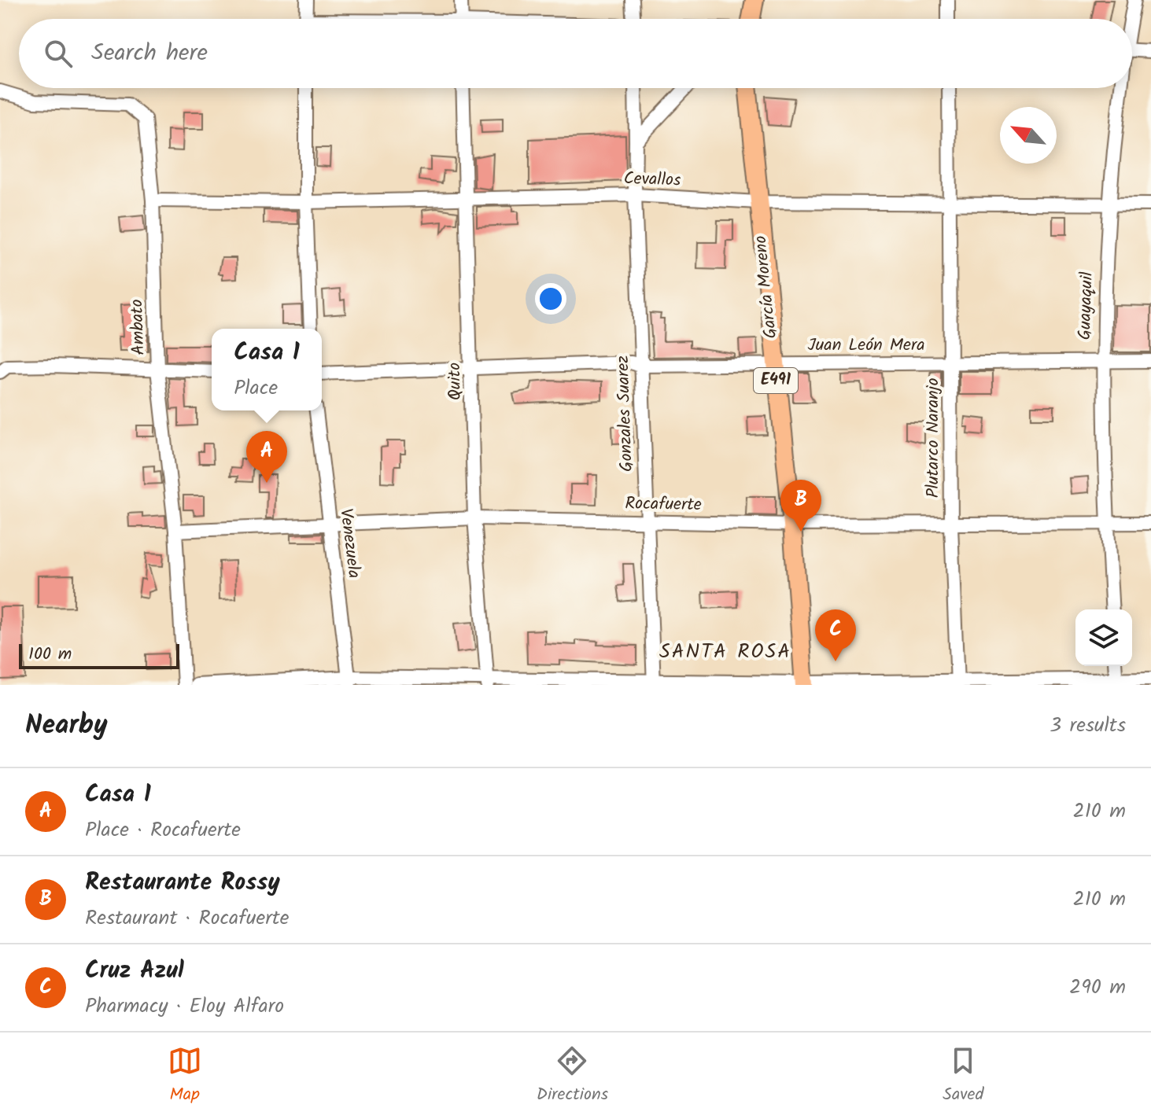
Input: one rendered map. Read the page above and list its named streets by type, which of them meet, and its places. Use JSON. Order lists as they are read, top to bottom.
{
  "streets": {
    "highway": ["García Moreno", "E491"],
    "street": [
      "Cevallos",
      "Guayaquil",
      "Ambato",
      "Juan León Mera",
      "Quito",
      "Gonzales Suarez",
      "Plutarco Naranjo",
      "Rocafuerte",
      "Venezuela"
    ]
  },
  "crossings": [
    ["Cevallos", "García Moreno"],
    ["Cevallos", "Guayaquil"],
    ["Cevallos", "Ambato"],
    ["Cevallos", "Quito"],
    ["Cevallos", "Gonzales Suarez"],
    ["Cevallos", "Plutarco Naranjo"],
    ["García Moreno", "Juan León Mera"],
    ["García Moreno", "Rocafuerte"],
    ["Guayaquil", "Juan León Mera"],
    ["Guayaquil", "Rocafuerte"],
    ["Ambato", "Rocafuerte"],
    ["Juan León Mera", "Quito"],
    ["Juan León Mera", "Gonzales Suarez"],
    ["Juan León Mera", "Plutarco Naranjo"],
    ["Quito", "Rocafuerte"],
    ["Gonzales Suarez", "Rocafuerte"],
    ["Plutarco Naranjo", "Rocafuerte"],
    ["Rocafuerte", "Venezuela"]
  ],
  "districts": ["SANTA ROSA"],
  "scale_bar": "100 m",
  "north": "top left",
  "page": {
    "search": "Search here",
    "popup": ["Casa 1", "Place"],
    "pins": ["A", "B", "C"],
    "scale": "100 m",
    "heading": ["Nearby", "3 results"],
    "list": [
      {
        "mark": "A",
        "name": "Casa 1",
        "note": "Place · Rocafuerte",
        "value": "210 m"
      },
      {
        "mark": "B",
        "name": "Restaurante Rossy",
        "note": "Restaurant · Rocafuerte",
        "value": "210 m"
      },
      {
        "mark": "C",
        "name": "Cruz Azul",
        "note": "Pharmacy · Eloy Alfaro",
        "value": "290 m"
      }
    ],
    "nav": ["Map", "Directions", "Saved"]
  }
}
